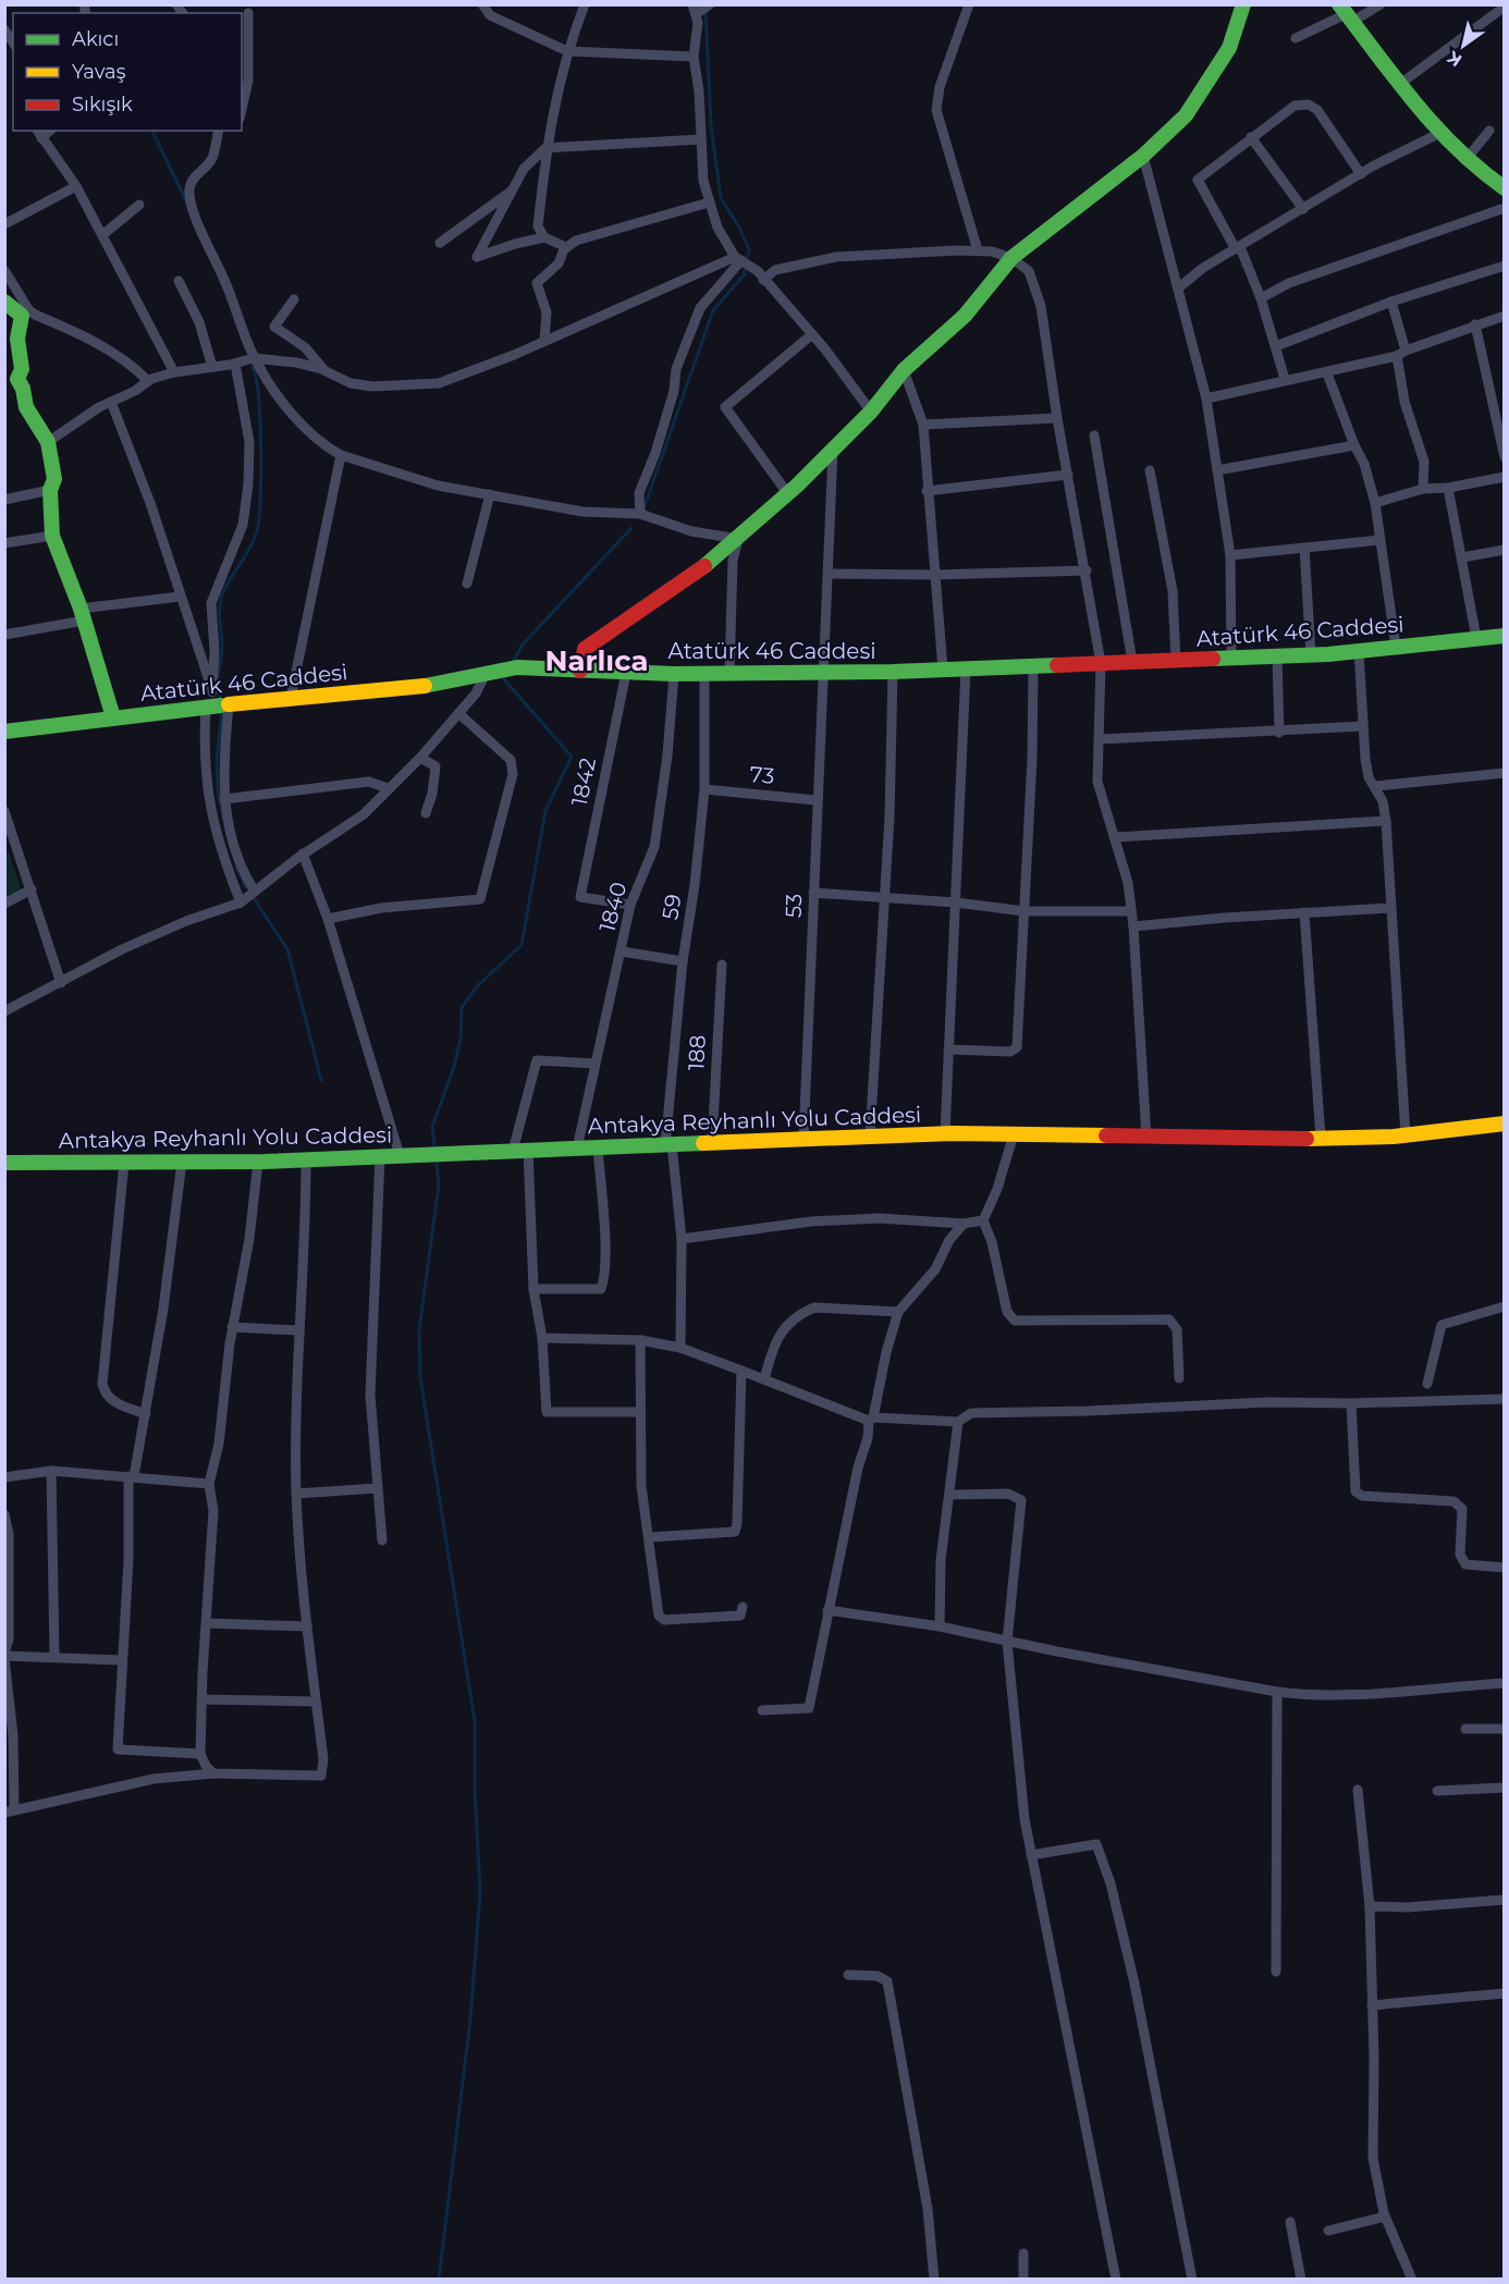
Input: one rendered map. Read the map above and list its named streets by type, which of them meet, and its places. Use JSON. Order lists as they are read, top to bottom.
{
  "streets": {
    "street": [
      "Atatürk 46 Caddesi",
      "73",
      "1842",
      "53",
      "1840",
      "59",
      "188",
      "Antakya Reyhanlı Yolu Caddesi"
    ]
  },
  "crossings": [
    ["Atatürk 46 Caddesi", "1842"],
    ["Atatürk 46 Caddesi", "53"],
    ["Atatürk 46 Caddesi", "1840"],
    ["Atatürk 46 Caddesi", "59"],
    ["73", "53"],
    ["73", "59"],
    ["1842", "1840"],
    ["53", "Antakya Reyhanlı Yolu Caddesi"],
    ["1840", "Antakya Reyhanlı Yolu Caddesi"],
    ["59", "Antakya Reyhanlı Yolu Caddesi"],
    ["188", "Antakya Reyhanlı Yolu Caddesi"]
  ],
  "districts": ["Narlıca"],
  "legend": ["Akıcı", "Yavaş", "Sıkışık"],
  "north": "bottom left"
}
